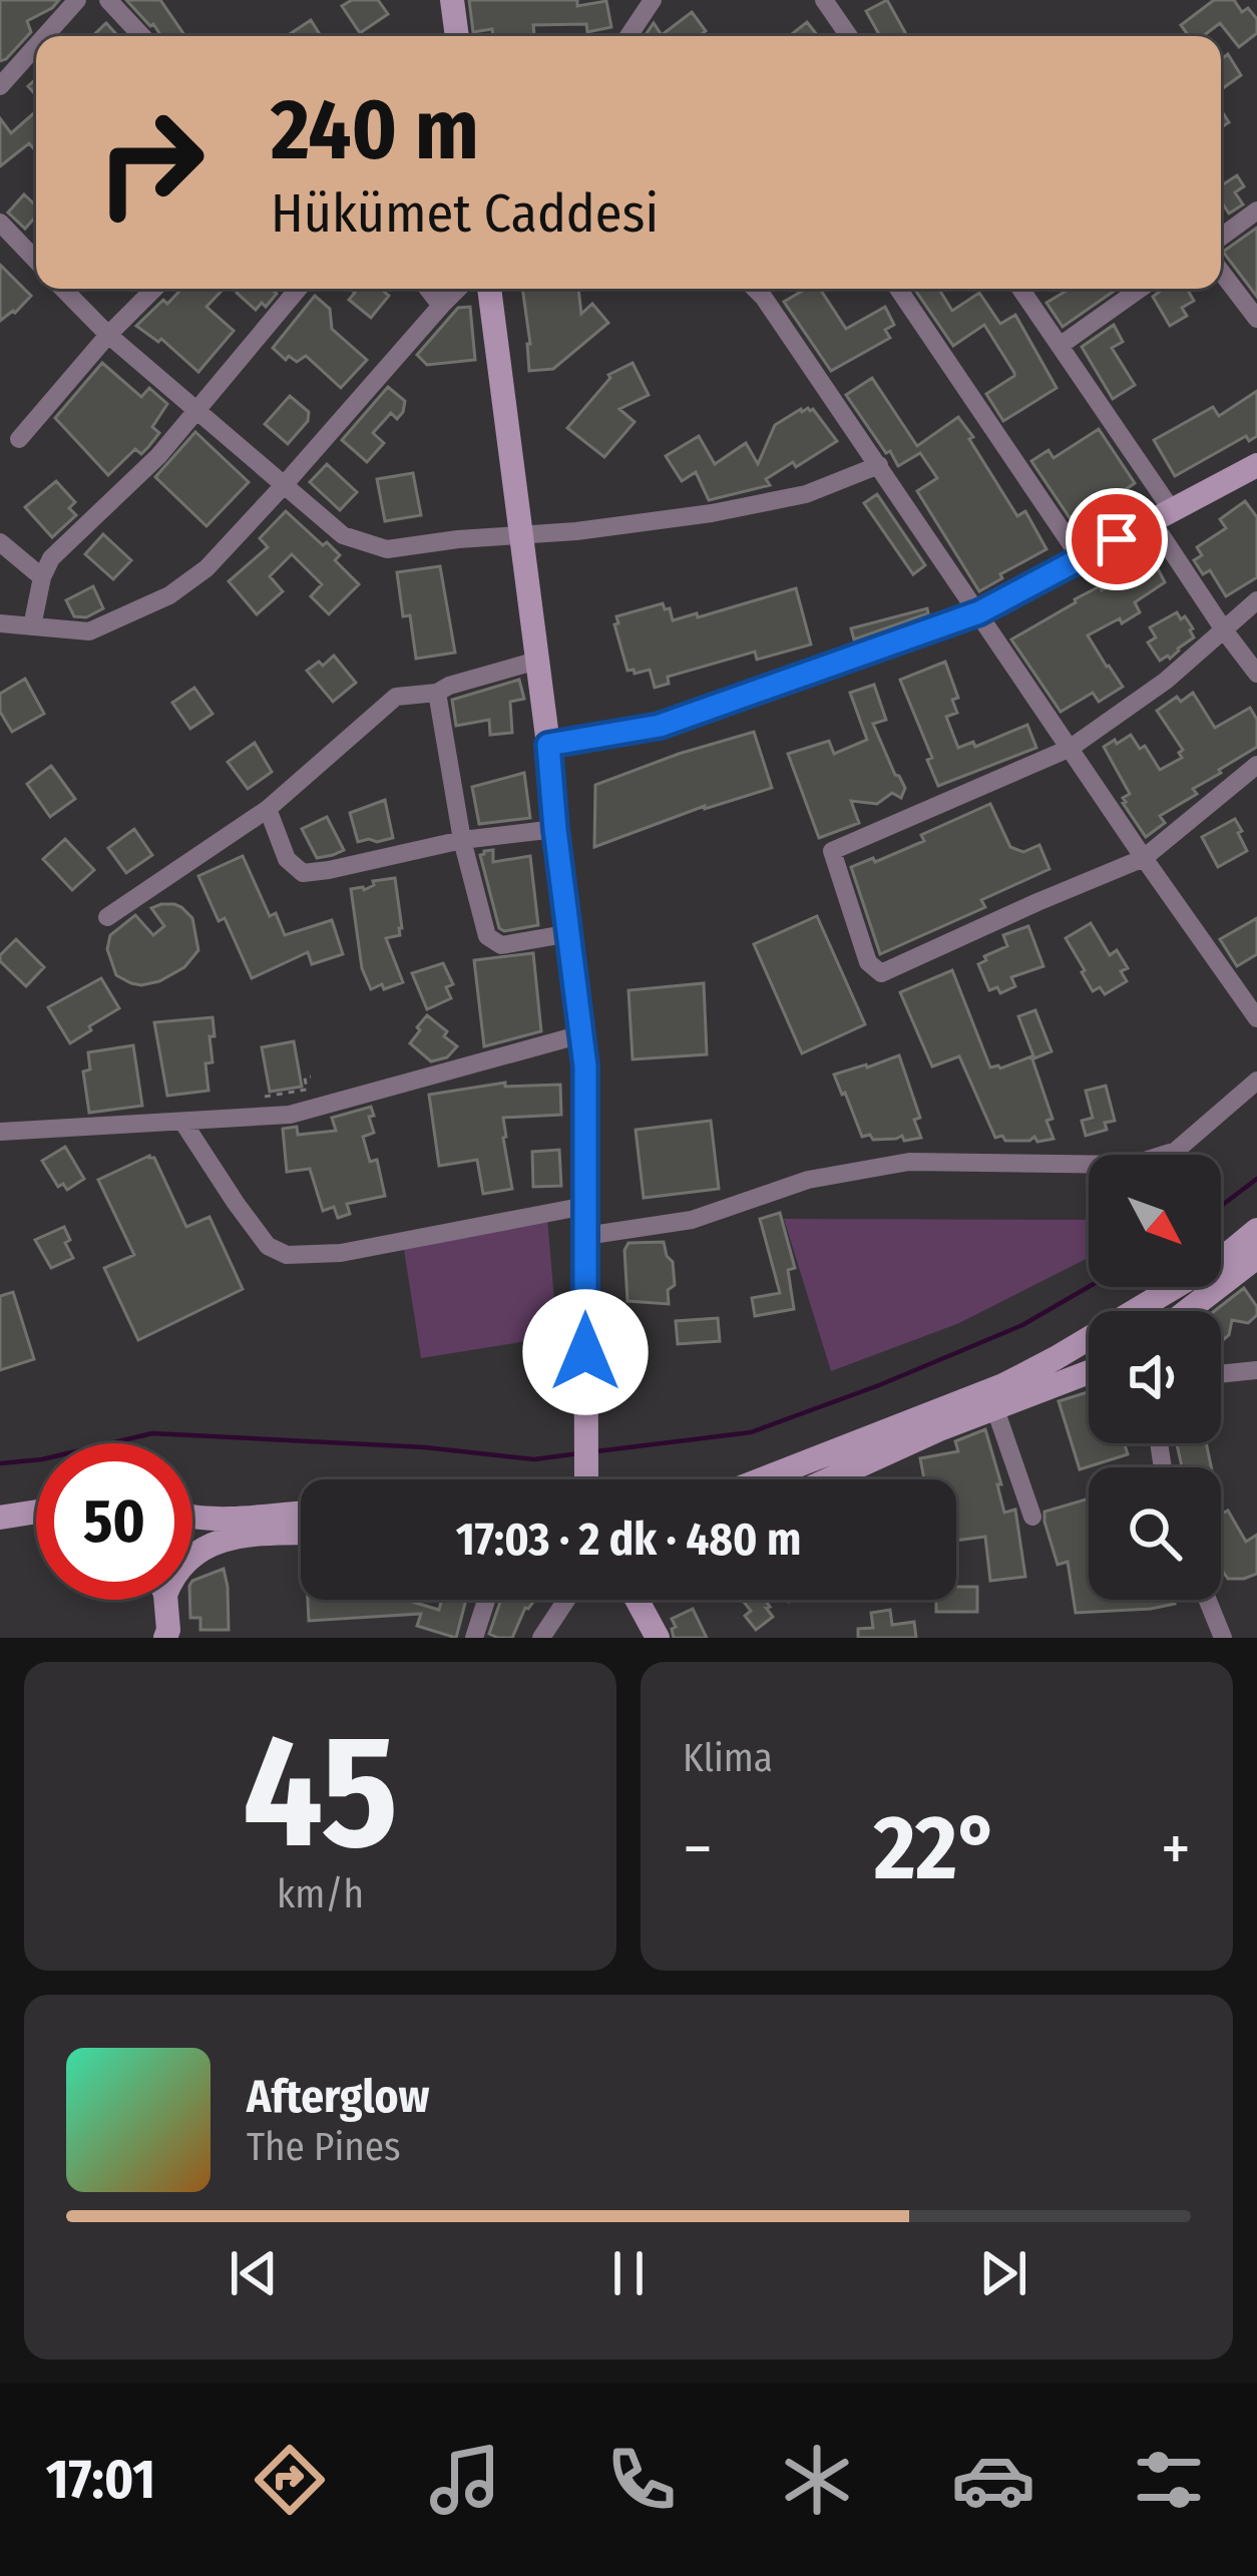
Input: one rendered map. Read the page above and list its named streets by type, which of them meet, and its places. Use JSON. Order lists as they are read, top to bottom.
{
  "north": "bottom right",
  "page": {
    "turn": ["240 m", "Hükümet Caddesi"],
    "limit": "50",
    "trip": "17:03 · 2 dk · 480 m",
    "tile": [
      ["45", "km/h"],
      "Klima"
    ],
    "heat": ["−", "22°", "+"],
    "song": ["Afterglow", "The Pines"],
    "tabs": "17:01"
  }
}
